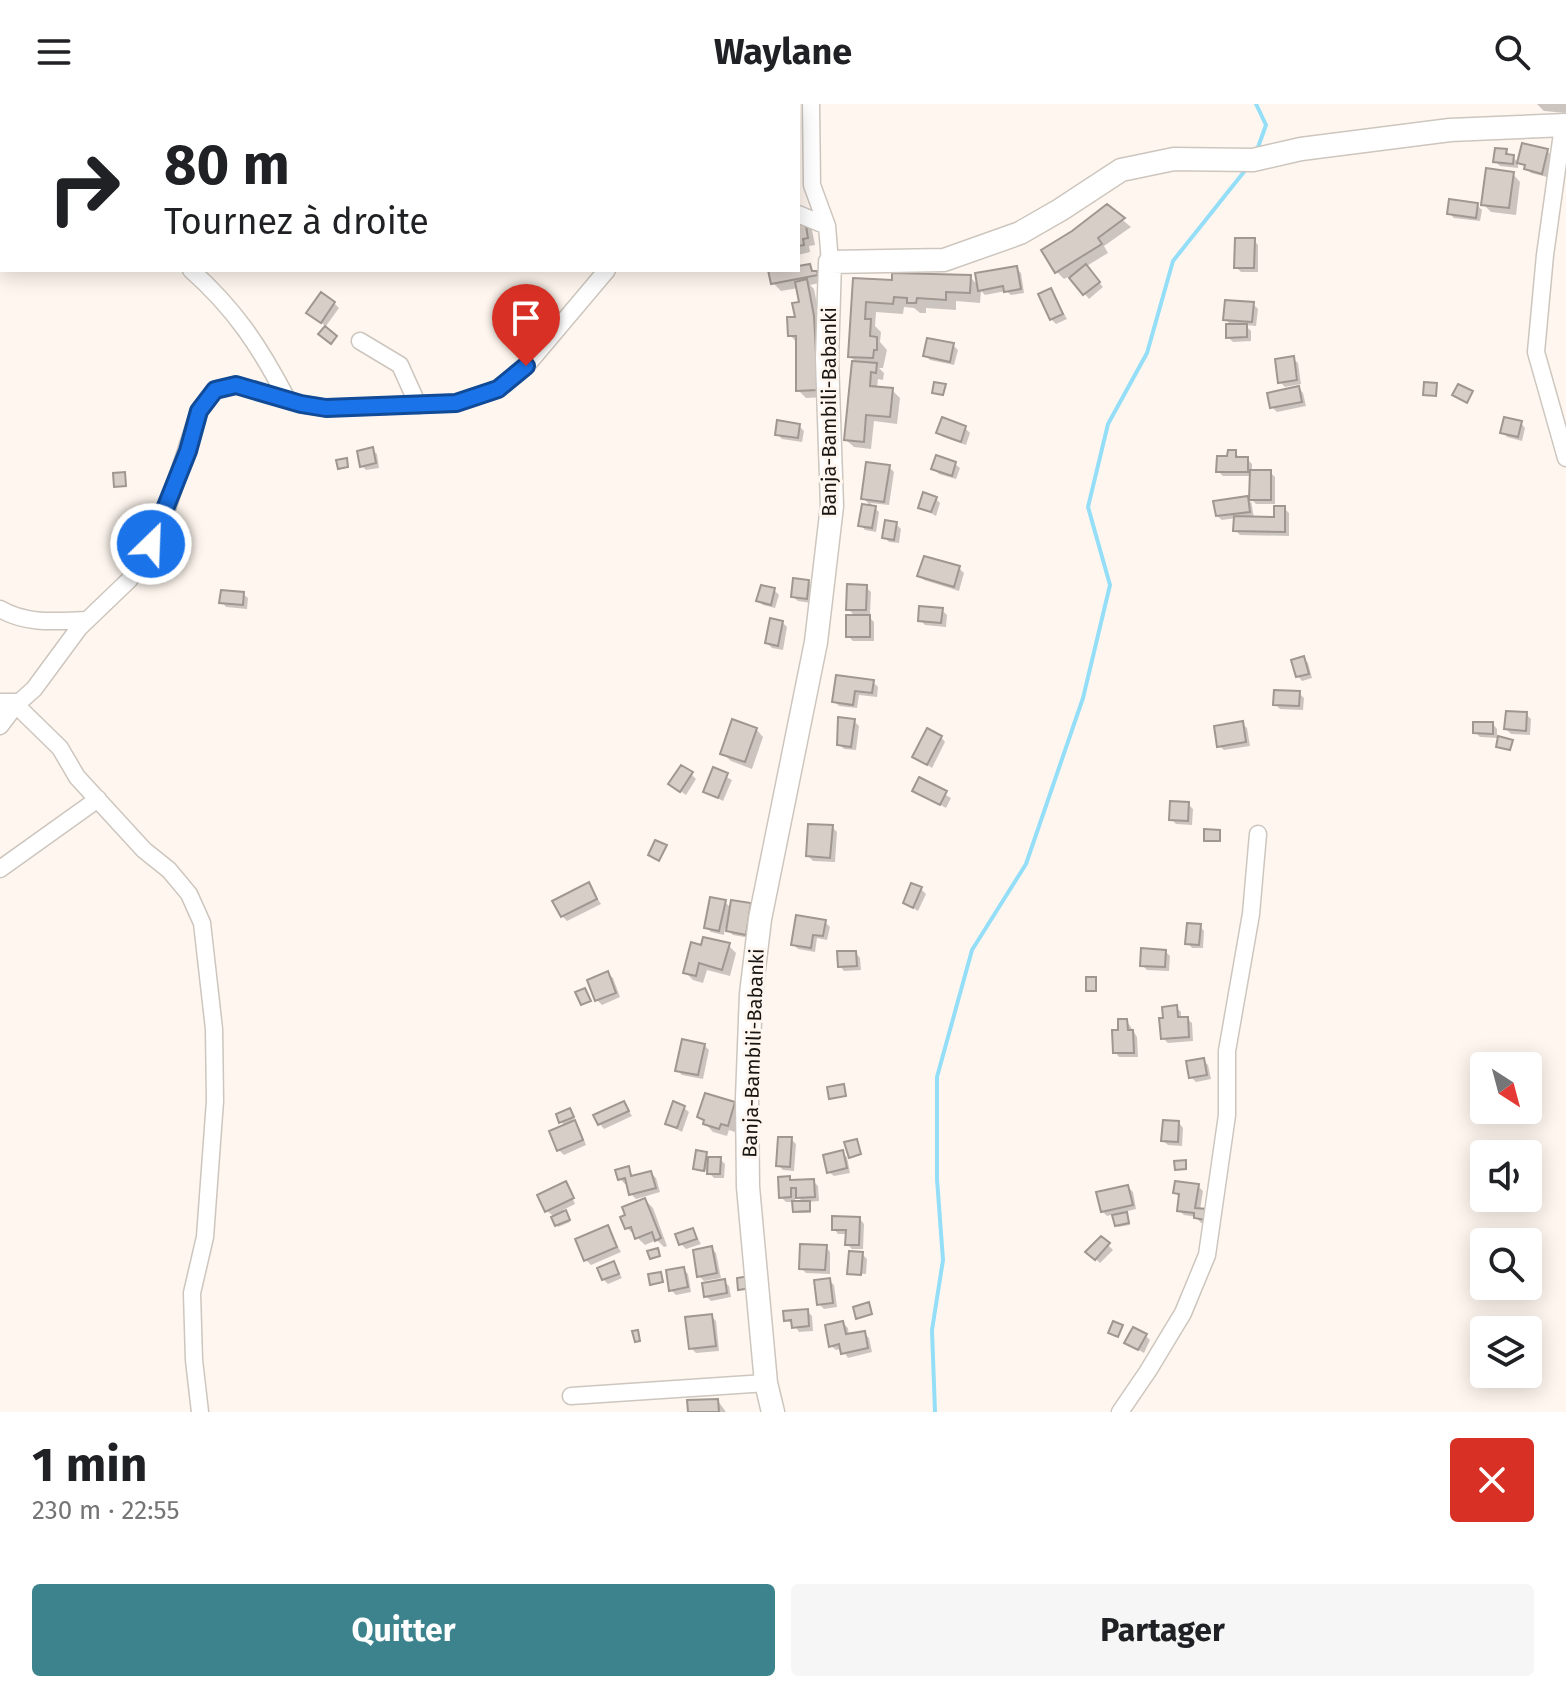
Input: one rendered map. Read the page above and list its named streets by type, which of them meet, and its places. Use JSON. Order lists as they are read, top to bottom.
{
  "streets": {
    "street": ["Banja-Bambili-Babanki"]
  },
  "north": "bottom right",
  "page": {
    "header": "Waylane",
    "turn": ["80 m", "Tournez à droite"],
    "heading": ["1 min", "230 m · 22:55"],
    "buttons": ["Quitter", "Partager"]
  }
}
